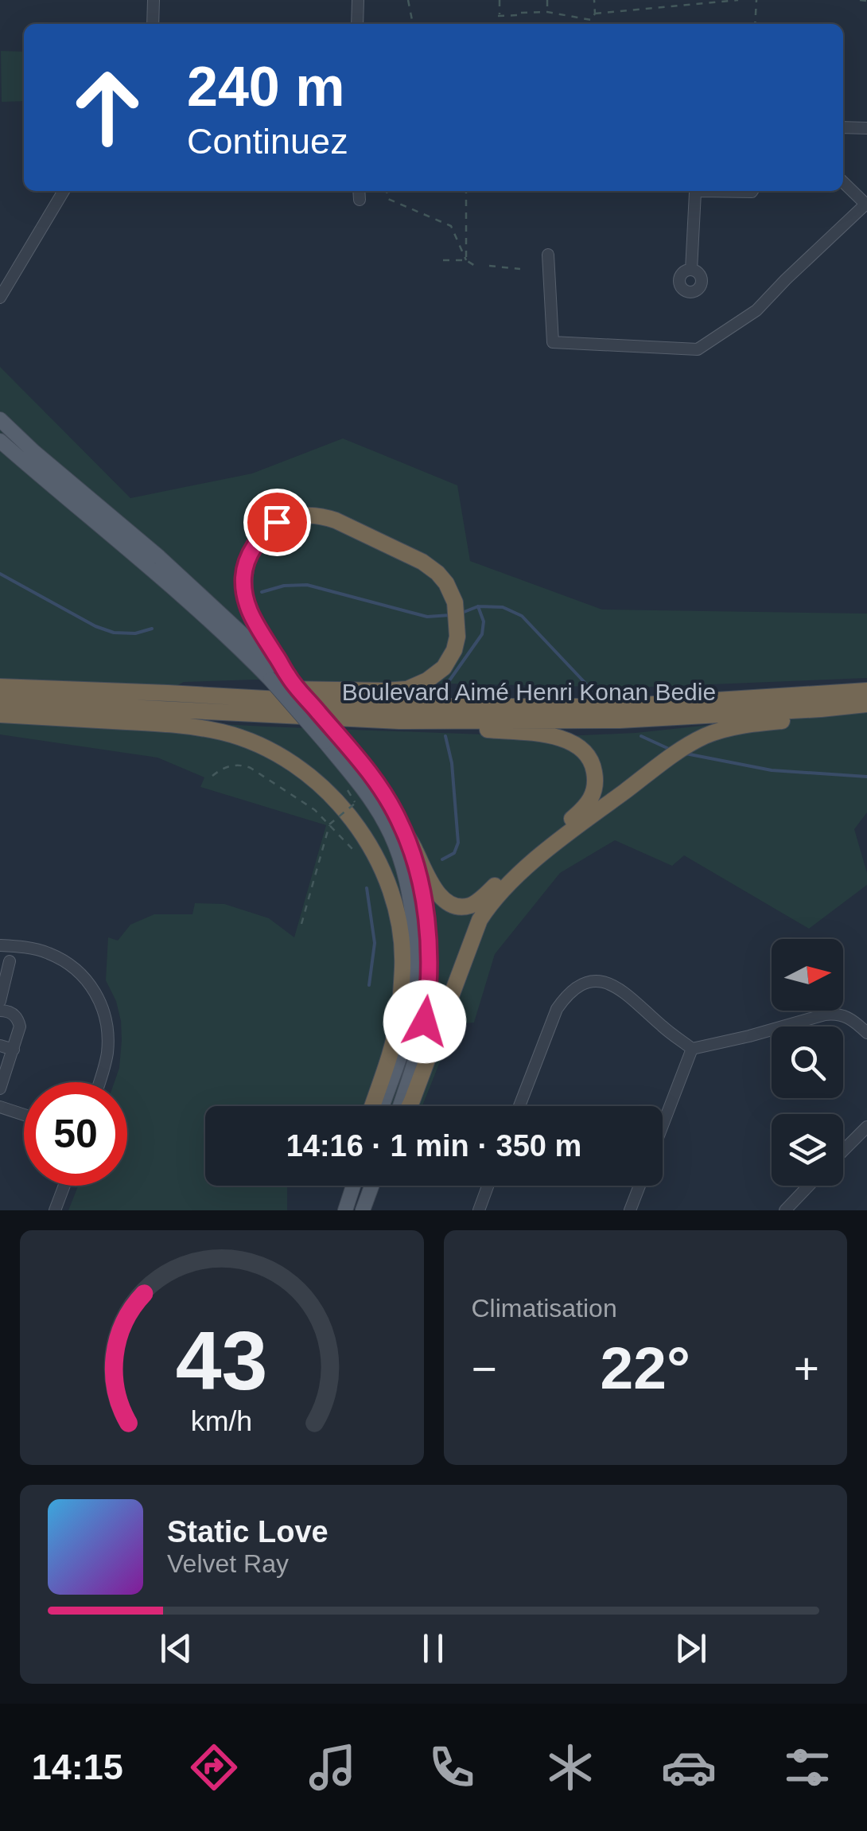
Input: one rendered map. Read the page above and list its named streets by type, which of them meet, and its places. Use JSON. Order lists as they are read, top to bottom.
{
  "streets": {
    "highway": ["Boulevard Aimé Henri Konan Bedie"]
  },
  "north": "right",
  "page": {
    "turn": ["240 m", "Continuez"],
    "limit": "50",
    "trip": "14:16 · 1 min · 350 m",
    "tile": "Climatisation",
    "heat": ["−", "22°", "+"],
    "song": ["Static Love", "Velvet Ray"],
    "tabs": "14:15",
    "gauge": ["43", "km/h"]
  }
}
